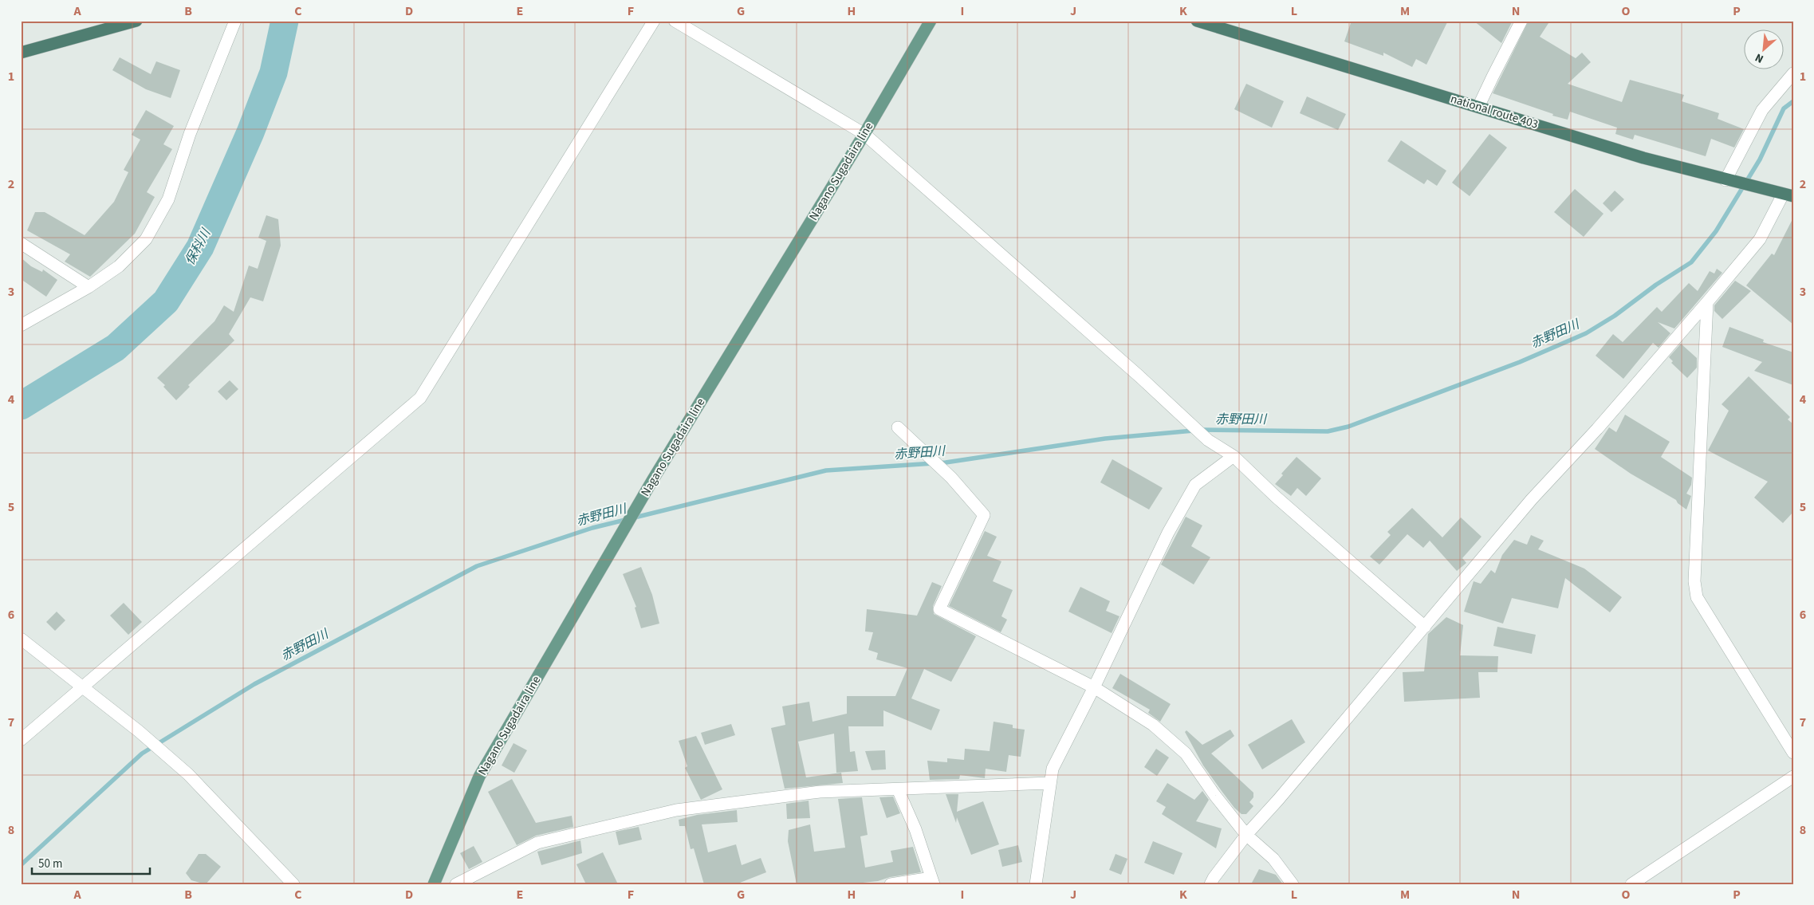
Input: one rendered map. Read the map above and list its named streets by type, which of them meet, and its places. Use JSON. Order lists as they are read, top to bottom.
{
  "streets": {
    "highway": ["national route 403"],
    "main road": ["Nagano Sugadaira line"]
  },
  "water": ["保科川", "赤野田川"],
  "scale_bar": "50 m",
  "north": "bottom left",
  "grid": {
    "columns": [
      "A",
      "B",
      "C",
      "D",
      "E",
      "F",
      "G",
      "H",
      "I",
      "J",
      "K",
      "L",
      "M",
      "N",
      "O",
      "P"
    ],
    "rows": [
      "1",
      "2",
      "3",
      "4",
      "5",
      "6",
      "7",
      "8"
    ]
  }
}
